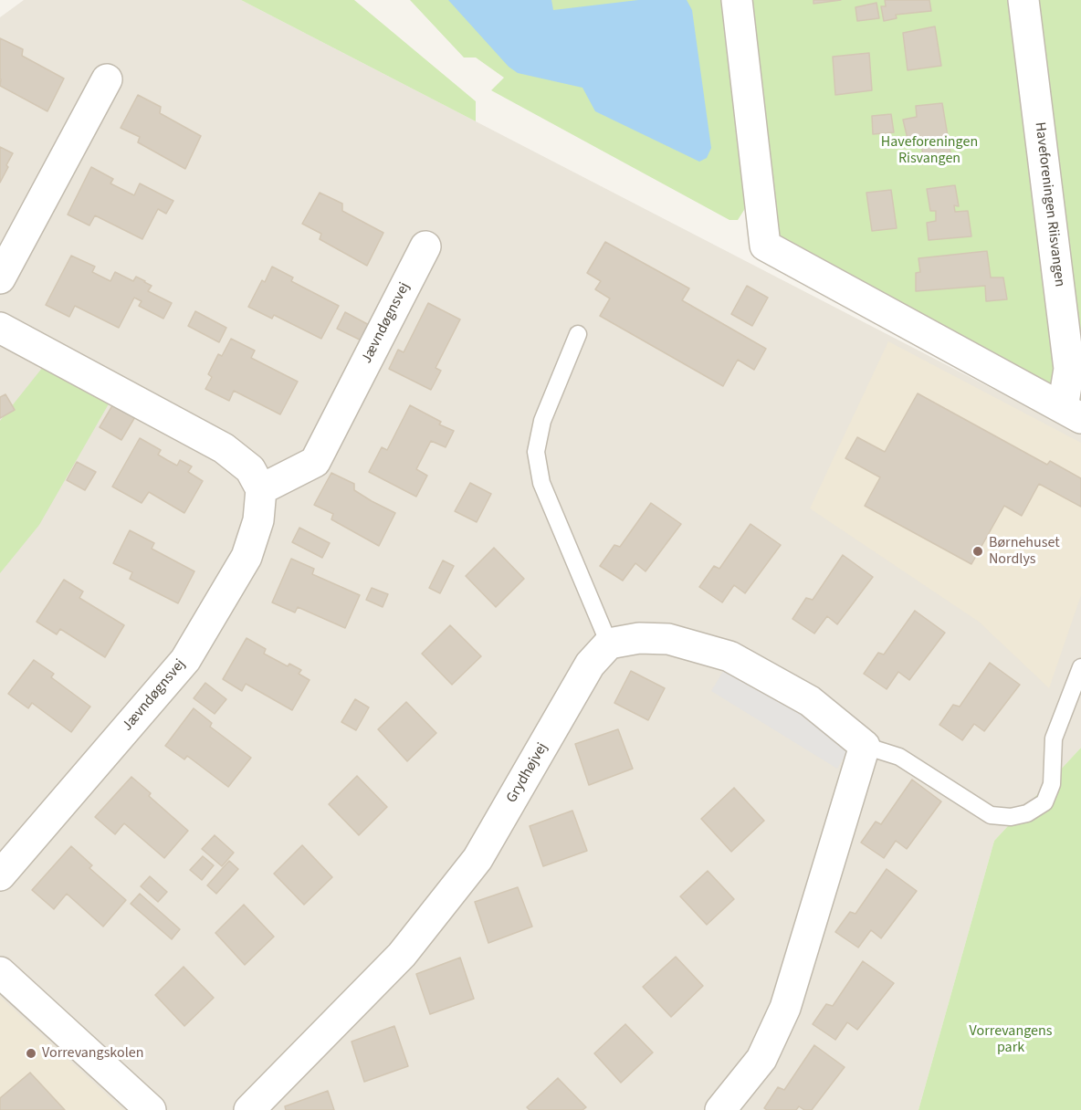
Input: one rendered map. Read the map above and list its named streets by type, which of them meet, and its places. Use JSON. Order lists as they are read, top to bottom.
{
  "streets": {
    "street": ["Haveforeningen Riisvangen", "Jævndøgnsvej", "Grydhøjvej"]
  },
  "parks": ["Haveforeningen Risvangen", "Vorrevangens park"],
  "places": ["Børnehuset Nordlys", "Vorrevangskolen"]
}
